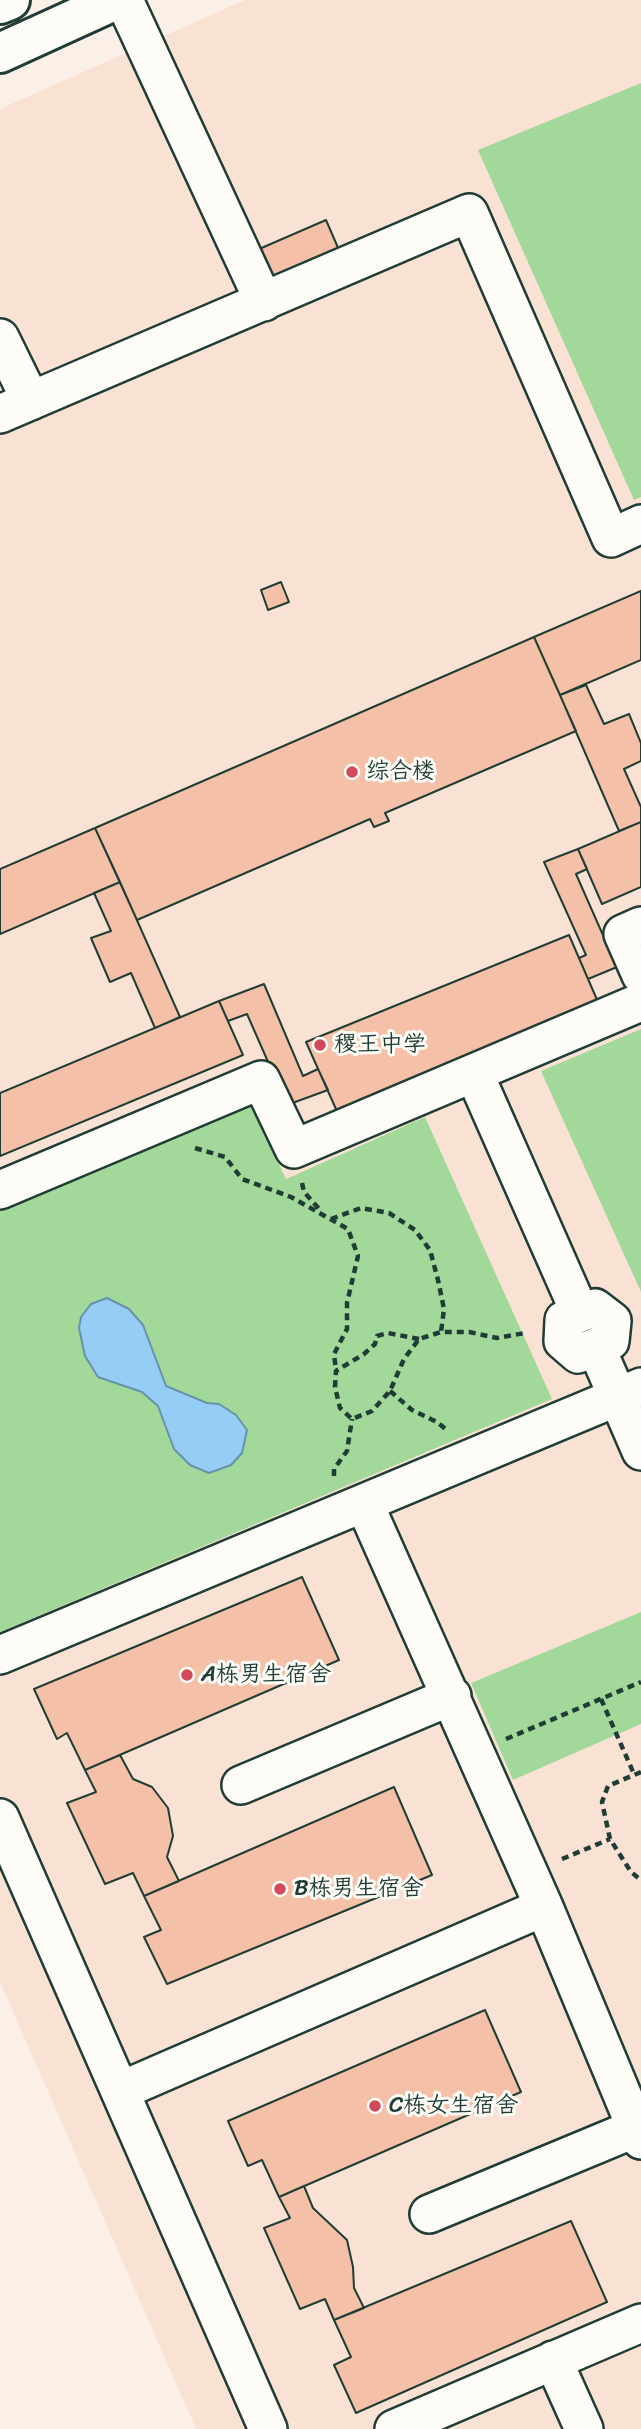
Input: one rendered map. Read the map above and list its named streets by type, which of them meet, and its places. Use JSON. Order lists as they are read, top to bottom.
{
  "places": [
    "综合楼",
    "稷王中学",
    "A栋男生宿舍",
    "B栋男生宿舍",
    "C栋女生宿舍"
  ]
}
